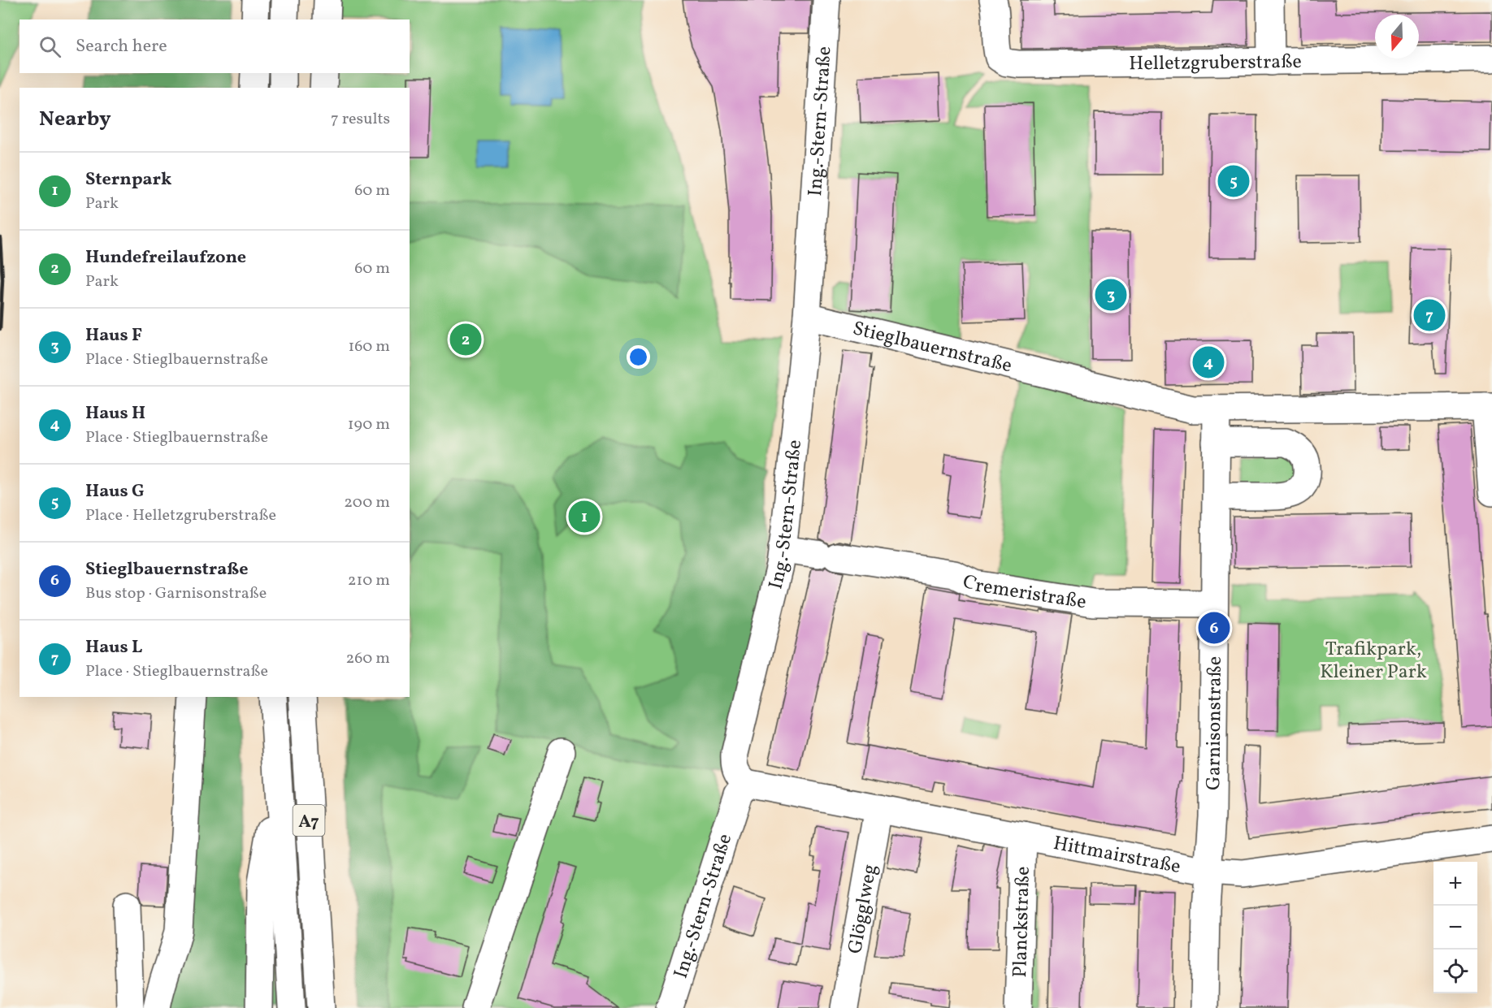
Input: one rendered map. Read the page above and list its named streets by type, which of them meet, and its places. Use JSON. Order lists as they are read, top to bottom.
{
  "streets": {
    "main road": [
      "Helletzgruberstraße",
      "Ing.-Stern-Straße",
      "Stieglbauernstraße",
      "Cremeristraße",
      "Garnisonstraße",
      "A7",
      "Hittmairstraße",
      "Glögglweg",
      "Planckstraße"
    ]
  },
  "crossings": [
    ["Ing.-Stern-Straße", "Stieglbauernstraße"],
    ["Ing.-Stern-Straße", "Cremeristraße"],
    ["Ing.-Stern-Straße", "Hittmairstraße"],
    ["Stieglbauernstraße", "Garnisonstraße"],
    ["Cremeristraße", "Garnisonstraße"],
    ["Garnisonstraße", "Hittmairstraße"],
    ["Hittmairstraße", "Glögglweg"],
    ["Hittmairstraße", "Planckstraße"]
  ],
  "parks": ["Trafikpark, Kleiner Park"],
  "north": "bottom",
  "page": {
    "search": "Search here",
    "heading": ["Nearby", "7 results"],
    "list": [
      {
        "mark": "1",
        "name": "Sternpark",
        "note": "Park",
        "value": "60 m"
      },
      {
        "mark": "2",
        "name": "Hundefreilaufzone",
        "note": "Park",
        "value": "60 m"
      },
      {
        "mark": "3",
        "name": "Haus F",
        "note": "Place · Stieglbauernstraße",
        "value": "160 m"
      },
      {
        "mark": "4",
        "name": "Haus H",
        "note": "Place · Stieglbauernstraße",
        "value": "190 m"
      },
      {
        "mark": "5",
        "name": "Haus G",
        "note": "Place · Helletzgruberstraße",
        "value": "200 m"
      },
      {
        "mark": "6",
        "name": "Stieglbauernstraße",
        "note": "Bus stop · Garnisonstraße",
        "value": "210 m"
      },
      {
        "mark": "7",
        "name": "Haus L",
        "note": "Place · Stieglbauernstraße",
        "value": "260 m"
      }
    ],
    "pins": [
      "5",
      "3",
      "7",
      "2",
      "4",
      "1",
      "6"
    ],
    "map_buttons": ["+", "−"]
  }
}
